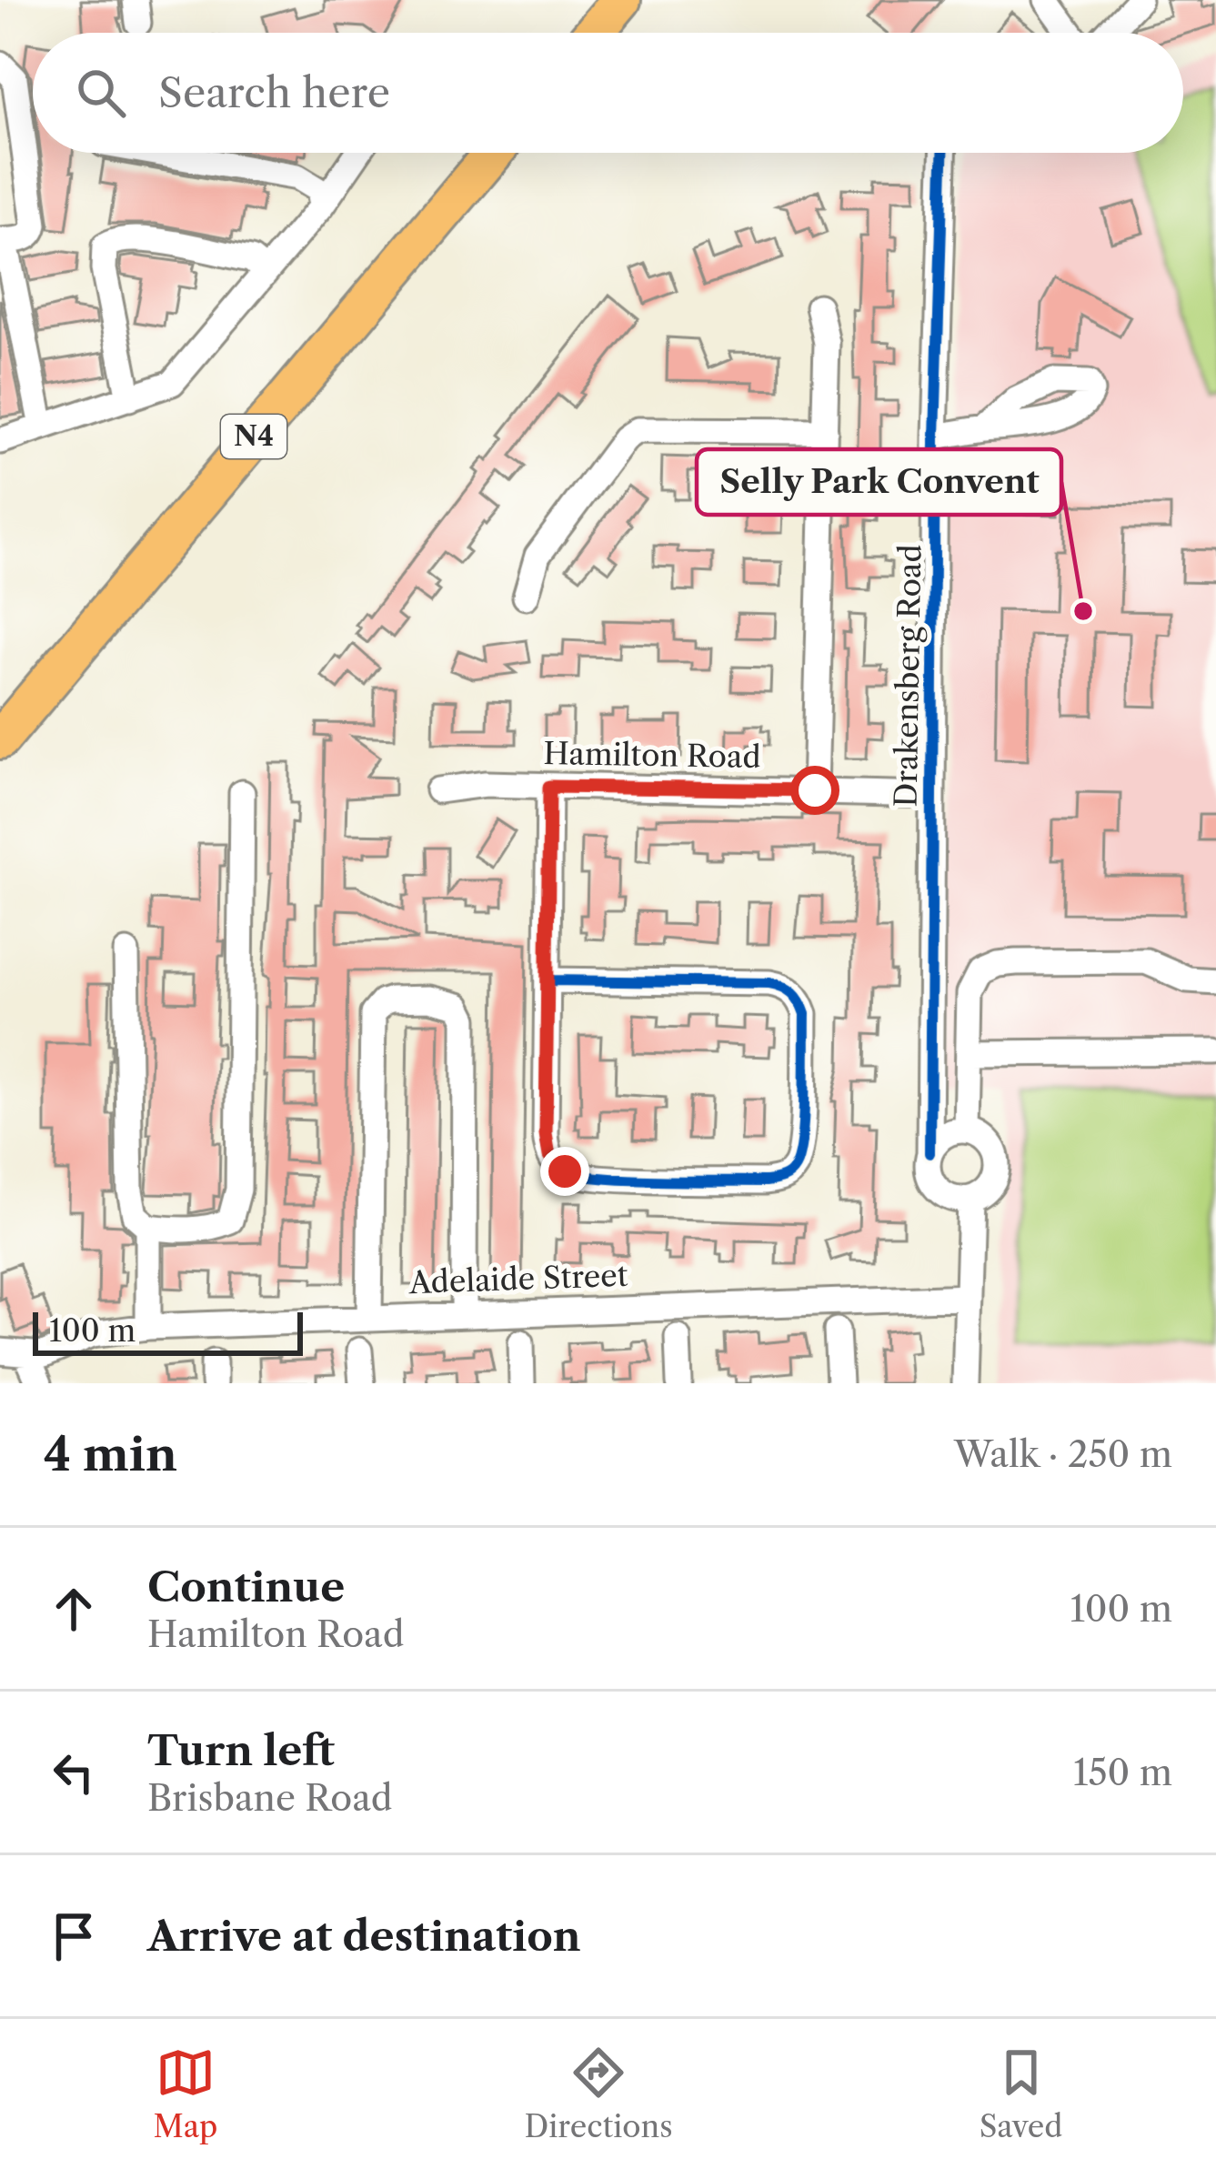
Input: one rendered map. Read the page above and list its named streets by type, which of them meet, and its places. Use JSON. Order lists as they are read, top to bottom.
{
  "streets": {
    "highway": ["N4"],
    "street": ["Drakensberg Road", "Hamilton Road", "Adelaide Street"]
  },
  "crossings": [
    ["Drakensberg Road", "Hamilton Road"]
  ],
  "places": ["Selly Park Convent"],
  "scale_bar": "100 m",
  "page": {
    "search": "Search here",
    "scale": "100 m",
    "heading": ["4 min", "Walk · 250 m"],
    "list": [
      ["Continue", "Hamilton Road", "100 m"],
      ["Turn left", "Brisbane Road", "150 m"],
      "Arrive at destination"
    ],
    "nav": ["Map", "Directions", "Saved"]
  }
}
